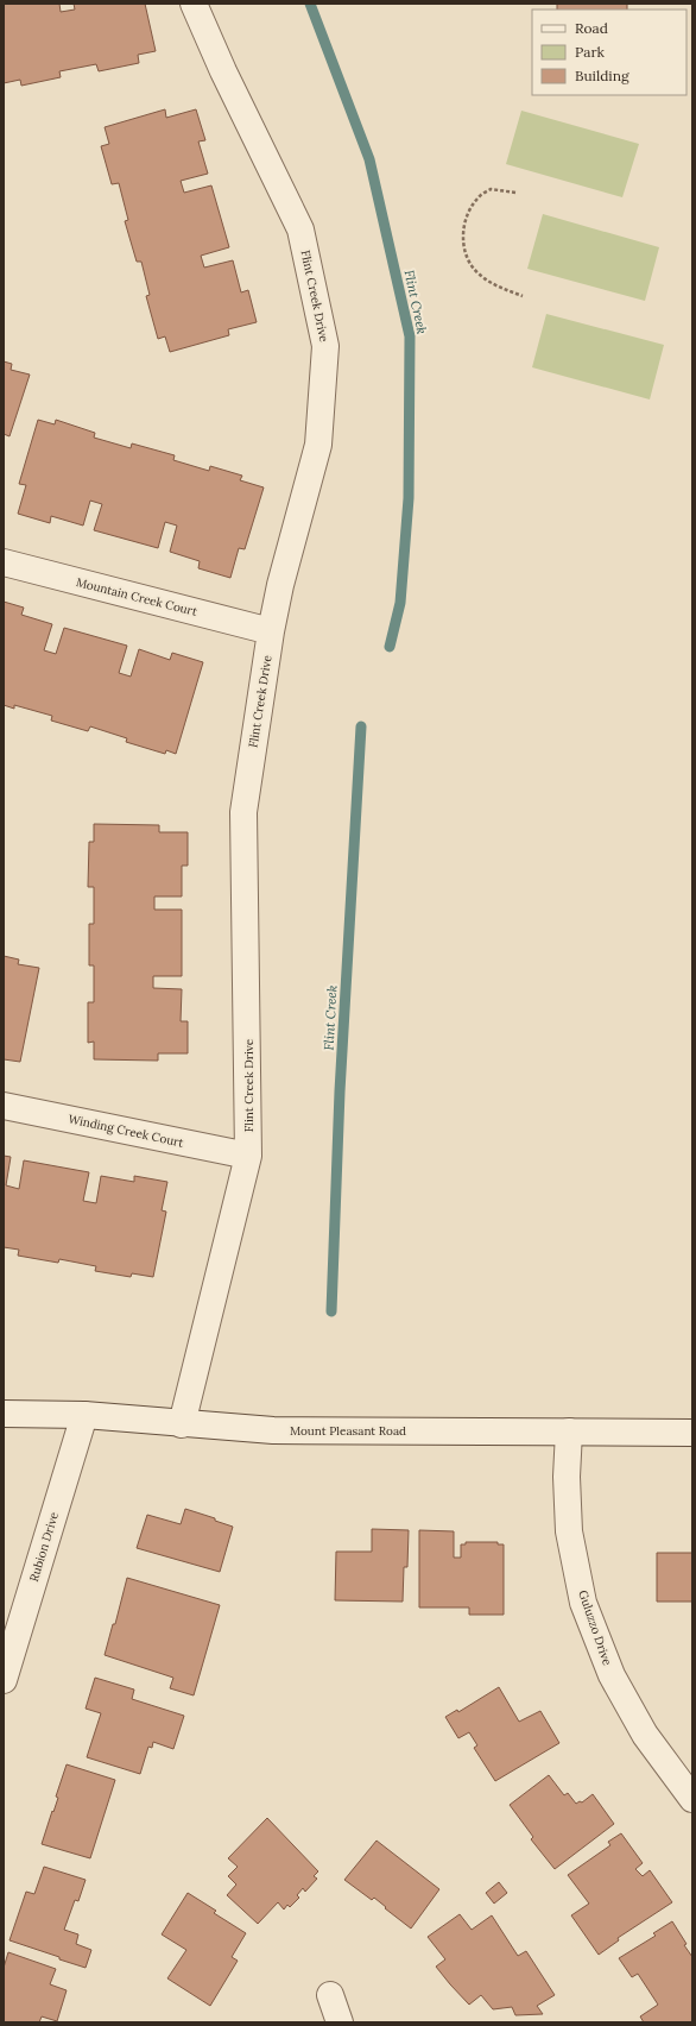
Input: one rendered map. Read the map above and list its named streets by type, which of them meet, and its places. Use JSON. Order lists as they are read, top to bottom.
{
  "streets": {
    "street": [
      "Flint Creek Drive",
      "Mountain Creek Court",
      "Winding Creek Court",
      "Mount Pleasant Road",
      "Rubion Drive",
      "Guluzzo Drive"
    ]
  },
  "crossings": [
    ["Flint Creek Drive", "Mountain Creek Court"],
    ["Flint Creek Drive", "Winding Creek Court"],
    ["Flint Creek Drive", "Mount Pleasant Road"],
    ["Mount Pleasant Road", "Rubion Drive"],
    ["Mount Pleasant Road", "Guluzzo Drive"]
  ],
  "water": ["Flint Creek"],
  "legend": ["Road", "Park", "Building"]
}
